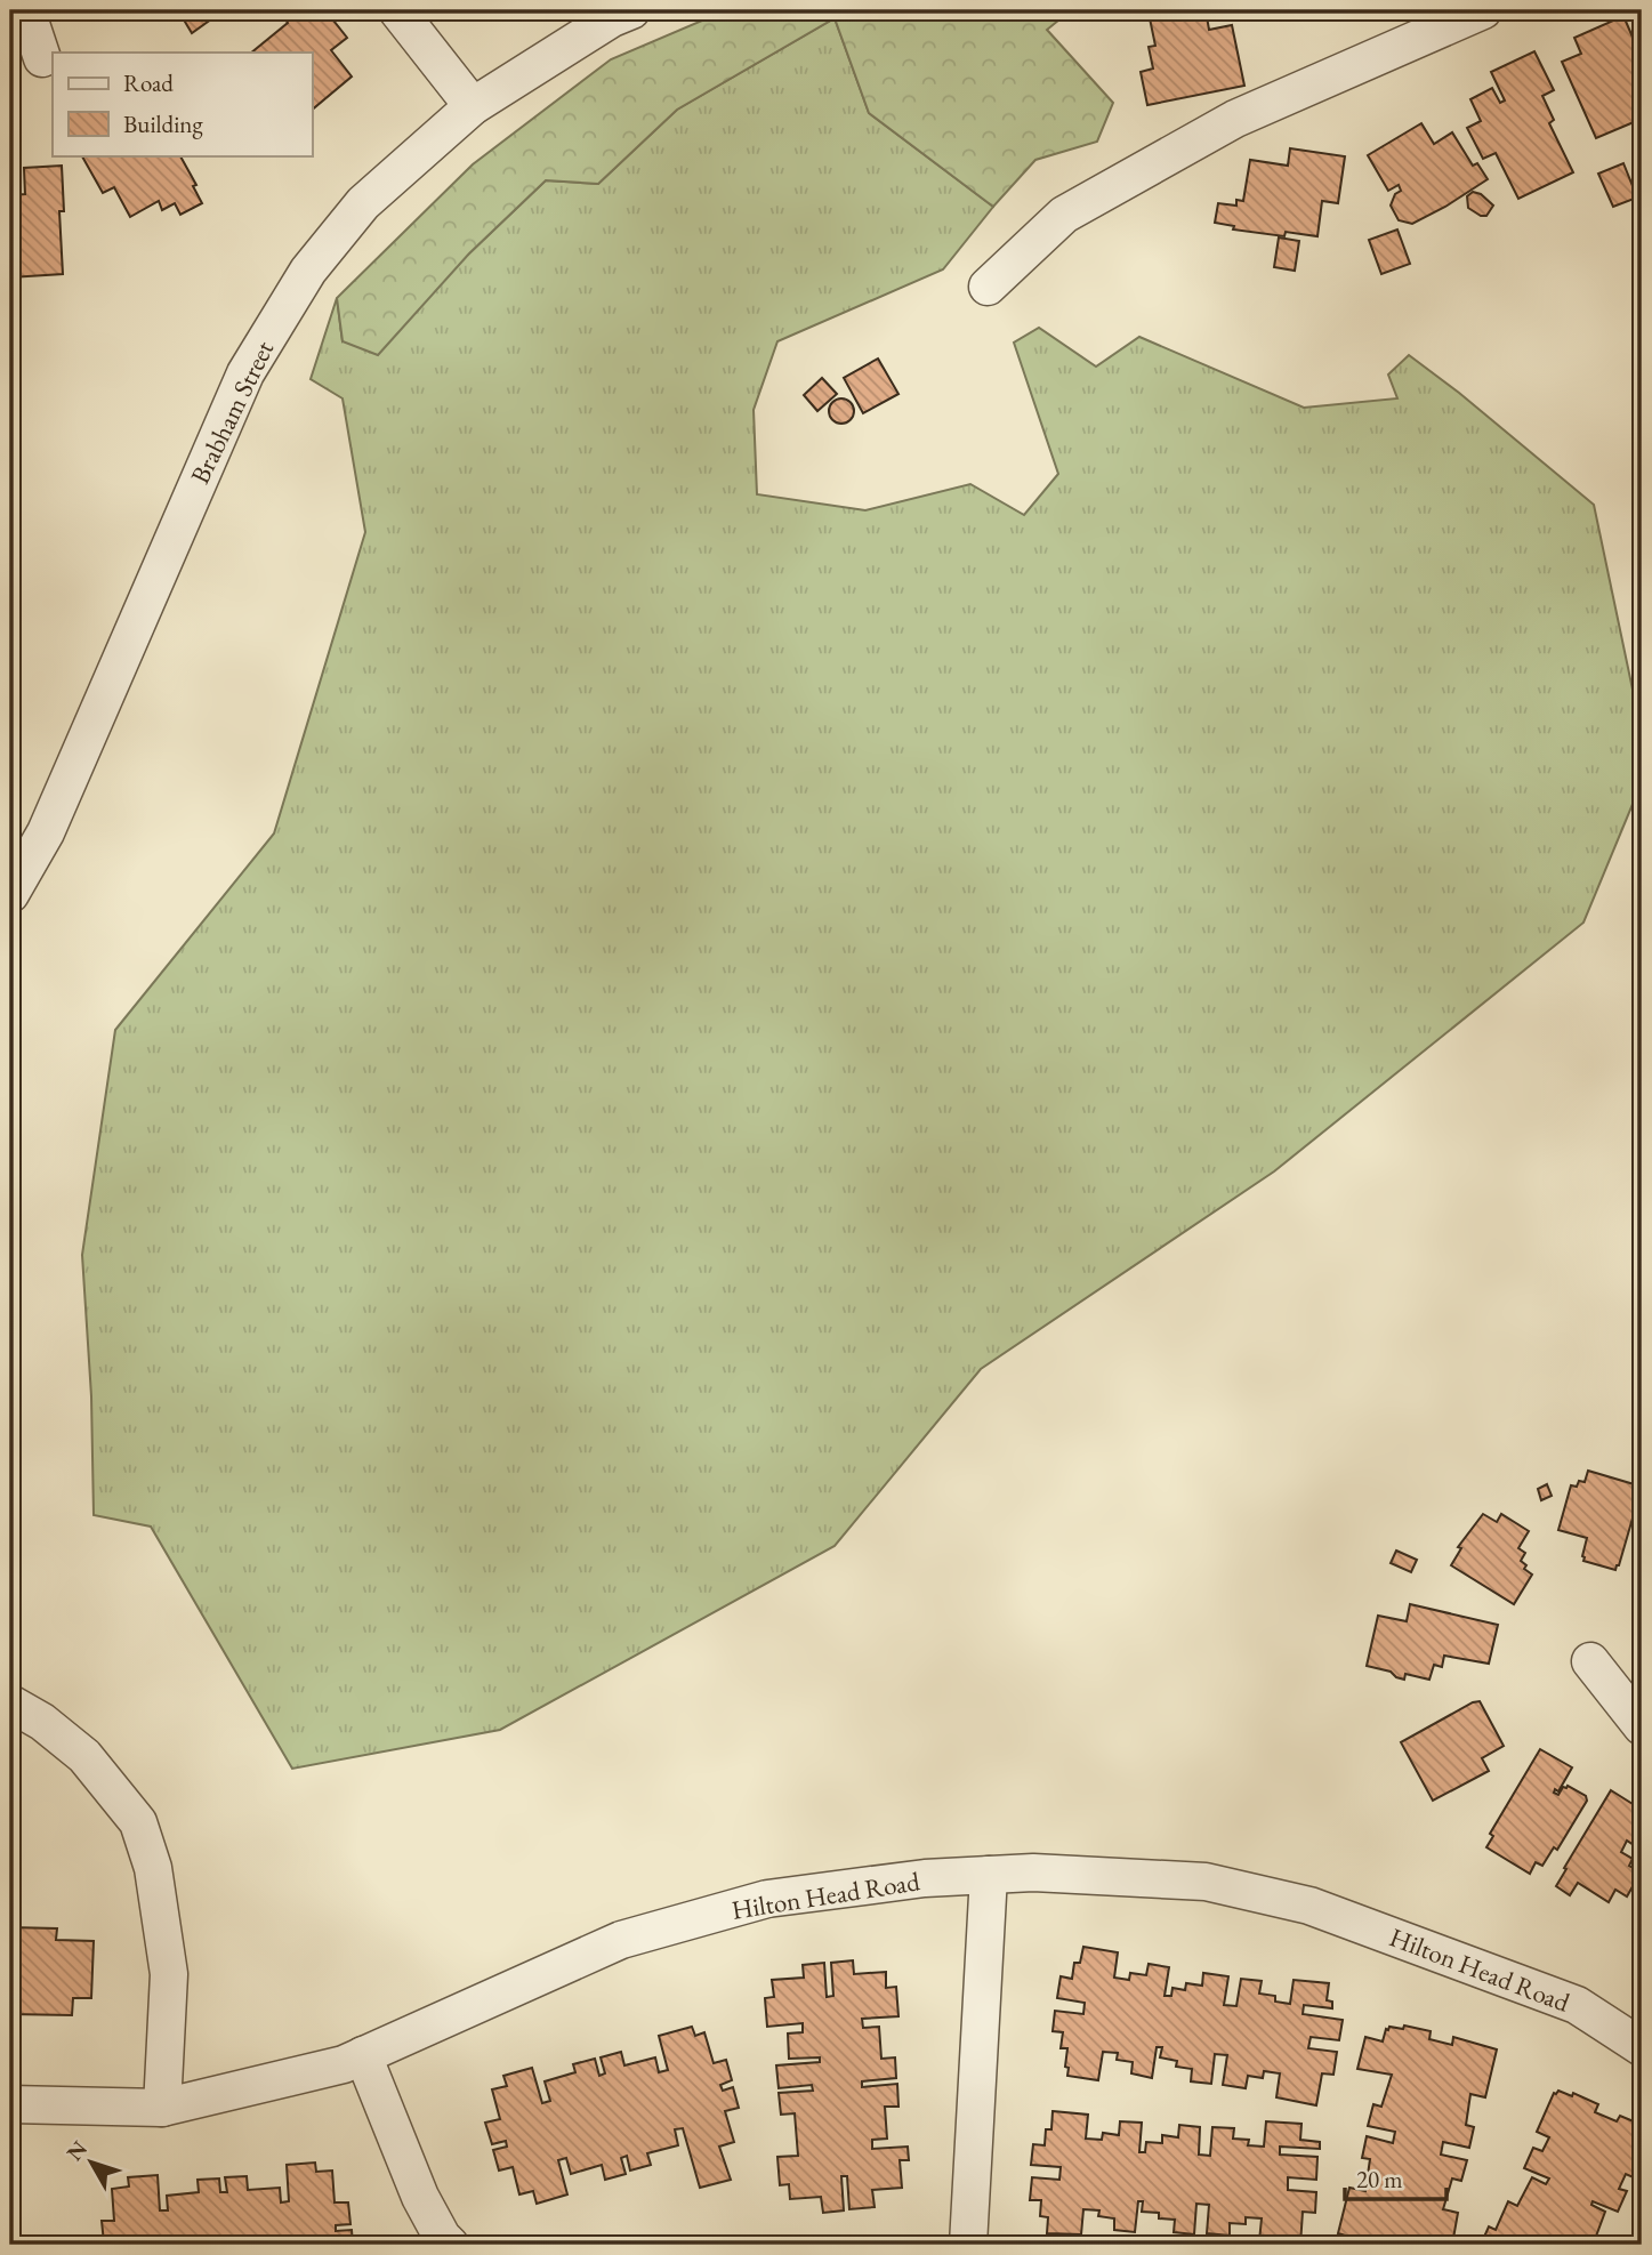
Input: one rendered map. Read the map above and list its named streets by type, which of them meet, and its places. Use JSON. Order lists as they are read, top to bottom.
{
  "streets": {
    "street": ["Brabham Street", "Hilton Head Road"]
  },
  "legend": ["Road", "Building"],
  "scale_bar": "20 m",
  "north": "top left"
}
